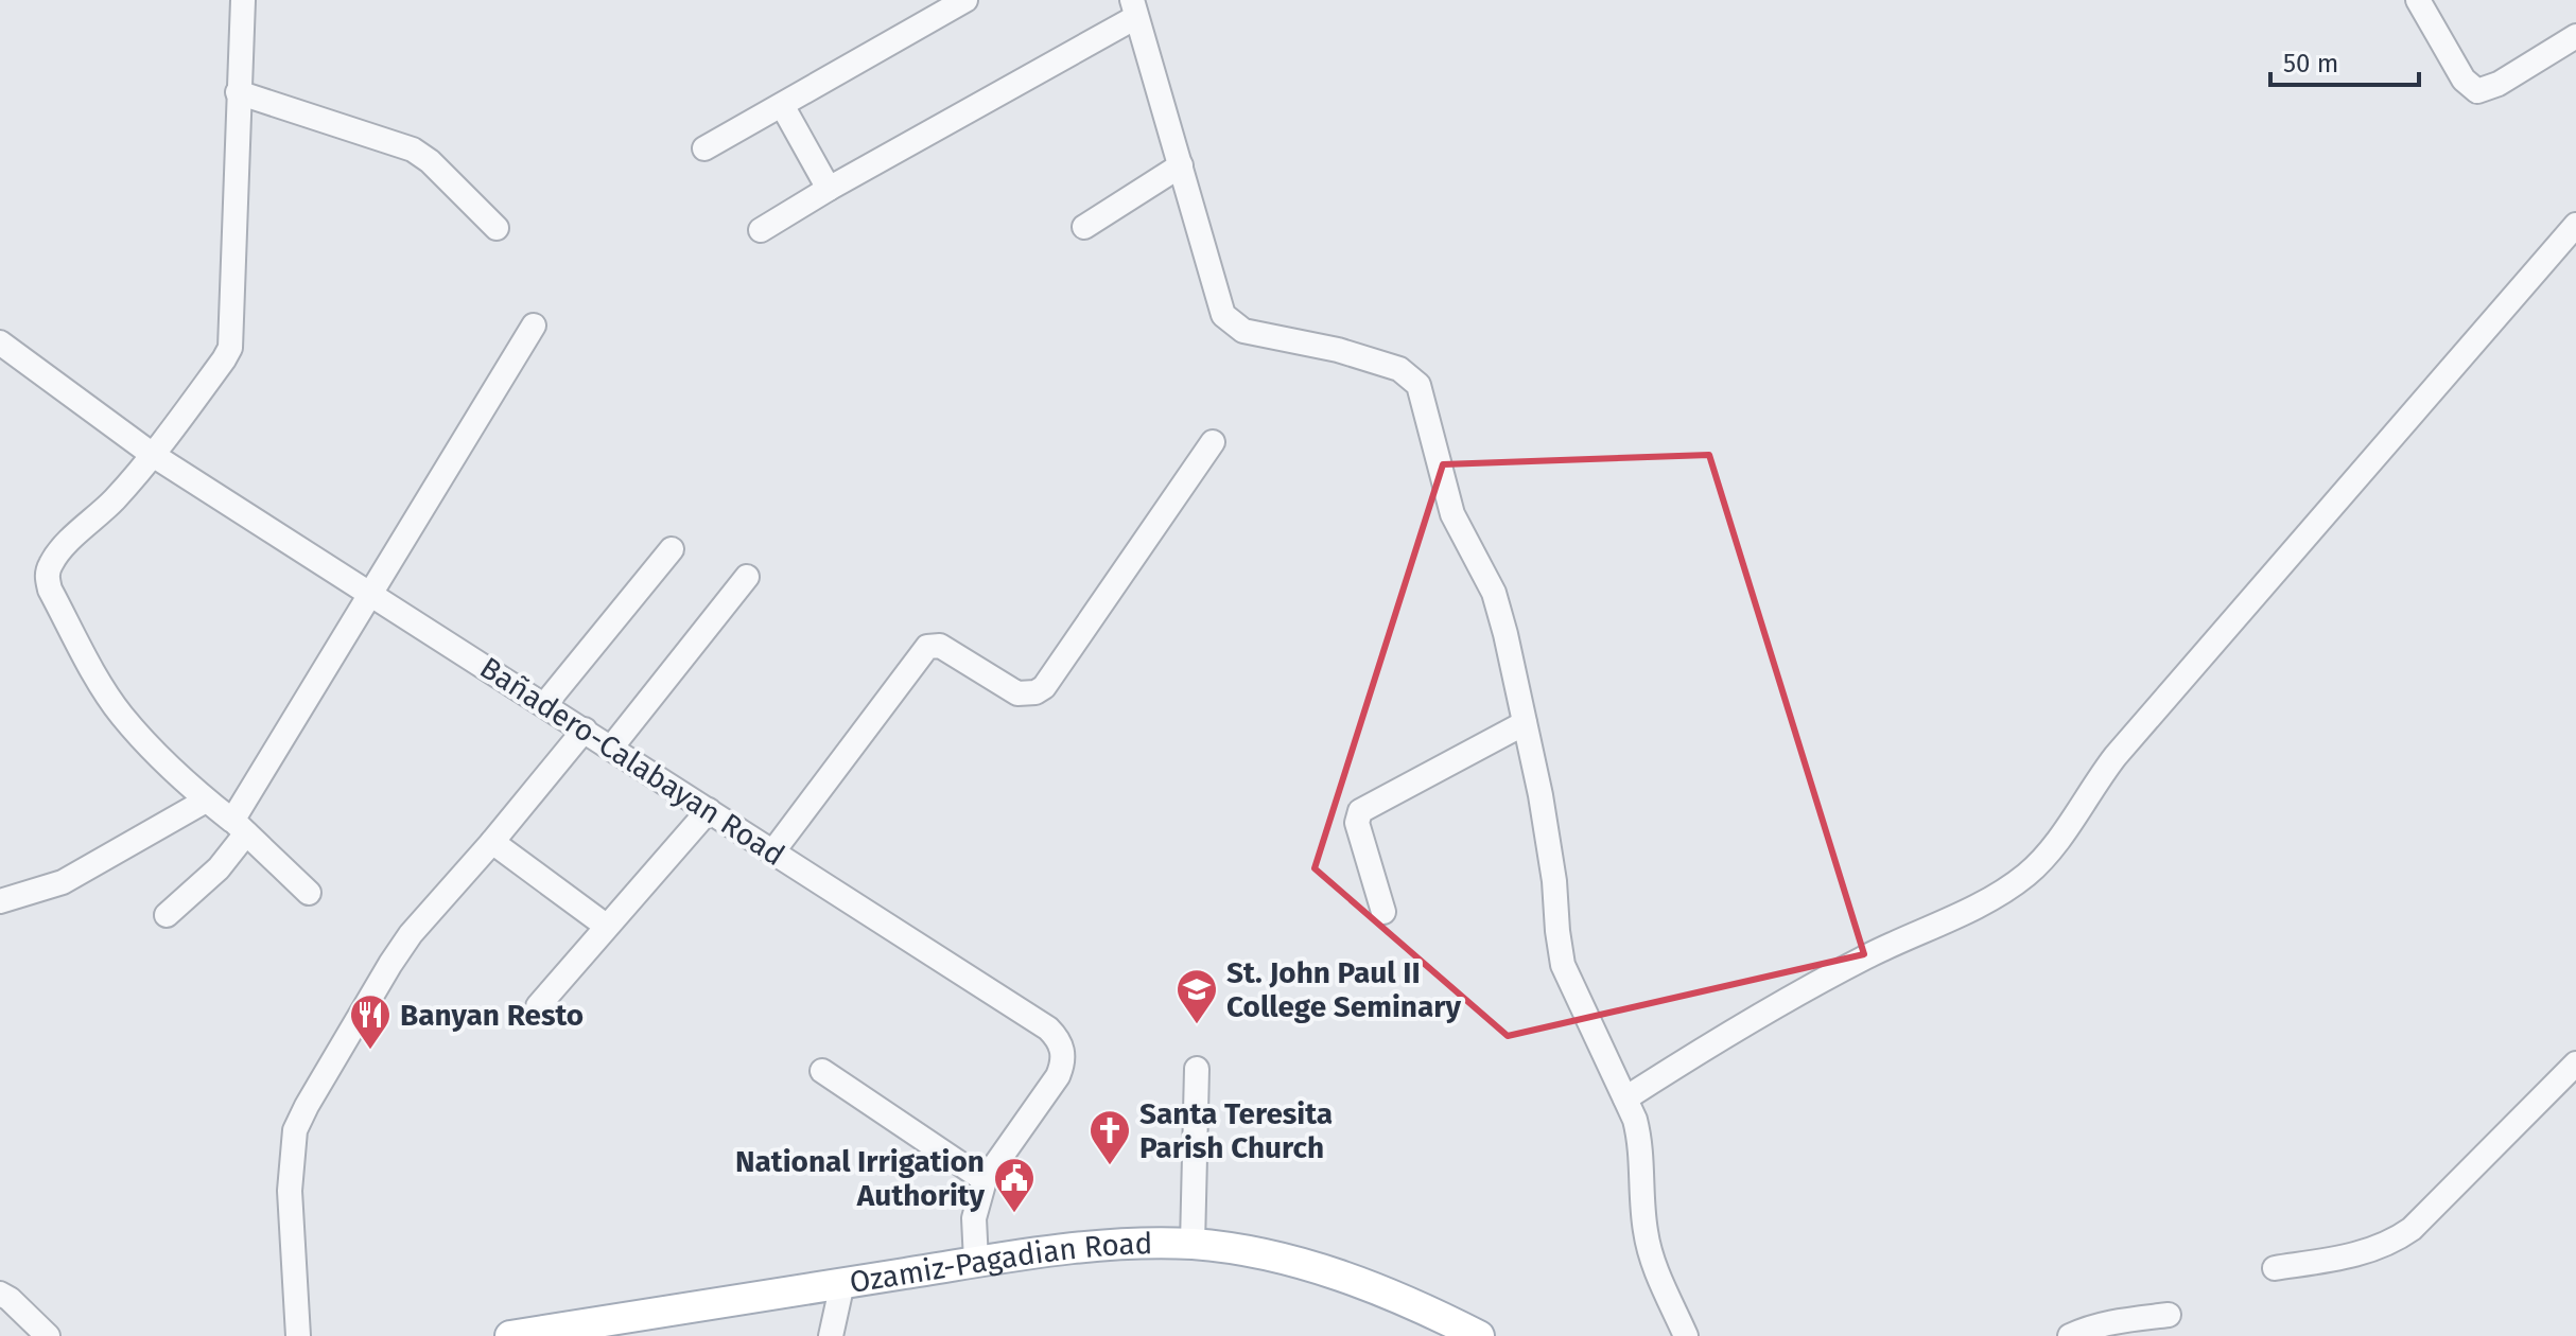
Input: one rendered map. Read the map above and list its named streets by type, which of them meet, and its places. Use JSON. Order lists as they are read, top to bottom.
{
  "streets": {
    "main road": ["Ozamiz-Pagadian Road"],
    "street": ["Bañadero-Calabayan Road"]
  },
  "crossings": [
    ["Bañadero-Calabayan Road", "Ozamiz-Pagadian Road"]
  ],
  "places": {
    "school or university": ["St. John Paul II College Seminary"],
    "restaurant": ["Banyan Resto"],
    "church": ["Santa Teresita Parish Church"],
    "public building": ["National Irrigation Authority"]
  },
  "scale_bar": "50 m"
}
